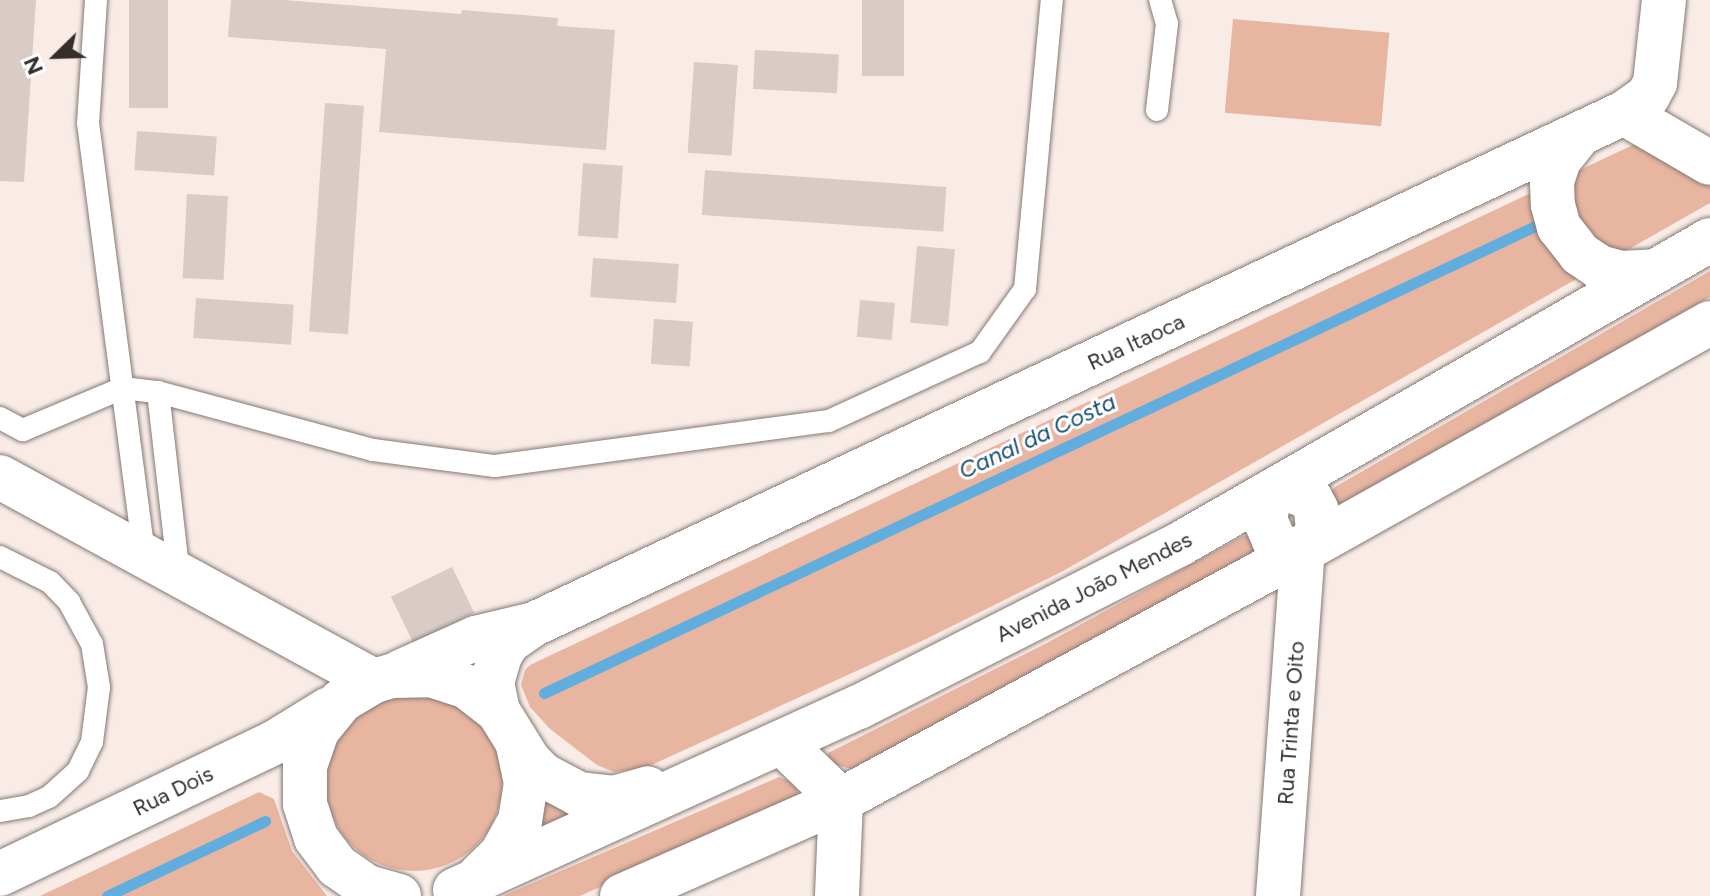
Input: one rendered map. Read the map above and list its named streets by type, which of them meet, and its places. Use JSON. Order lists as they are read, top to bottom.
{
  "streets": {
    "main road": [
      "Rua Itaoca",
      "Avenida João Mendes",
      "Rua Trinta e Oito",
      "Rua Dois"
    ]
  },
  "crossings": [
    ["Rua Itaoca", "Rua Dois"],
    ["Avenida João Mendes", "Rua Trinta e Oito"]
  ],
  "water": ["Canal da Costa"],
  "north": "bottom left"
}
